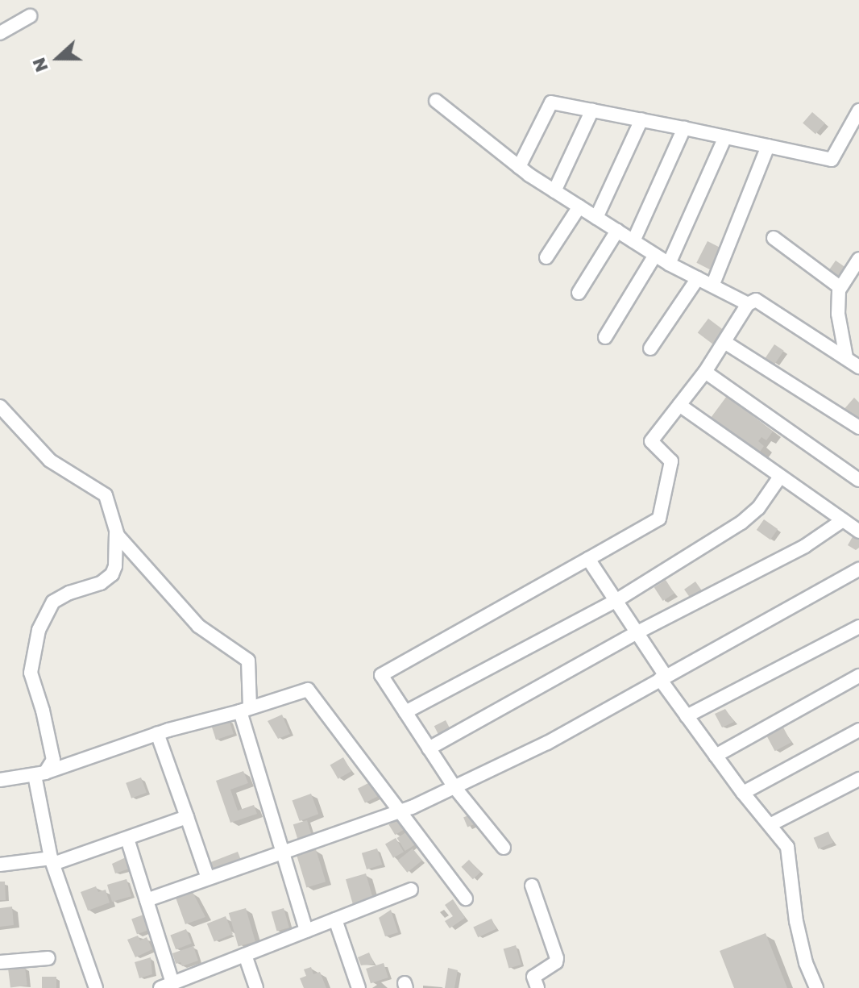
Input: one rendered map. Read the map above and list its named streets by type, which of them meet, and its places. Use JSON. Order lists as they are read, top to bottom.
{
  "north": "left"
}
